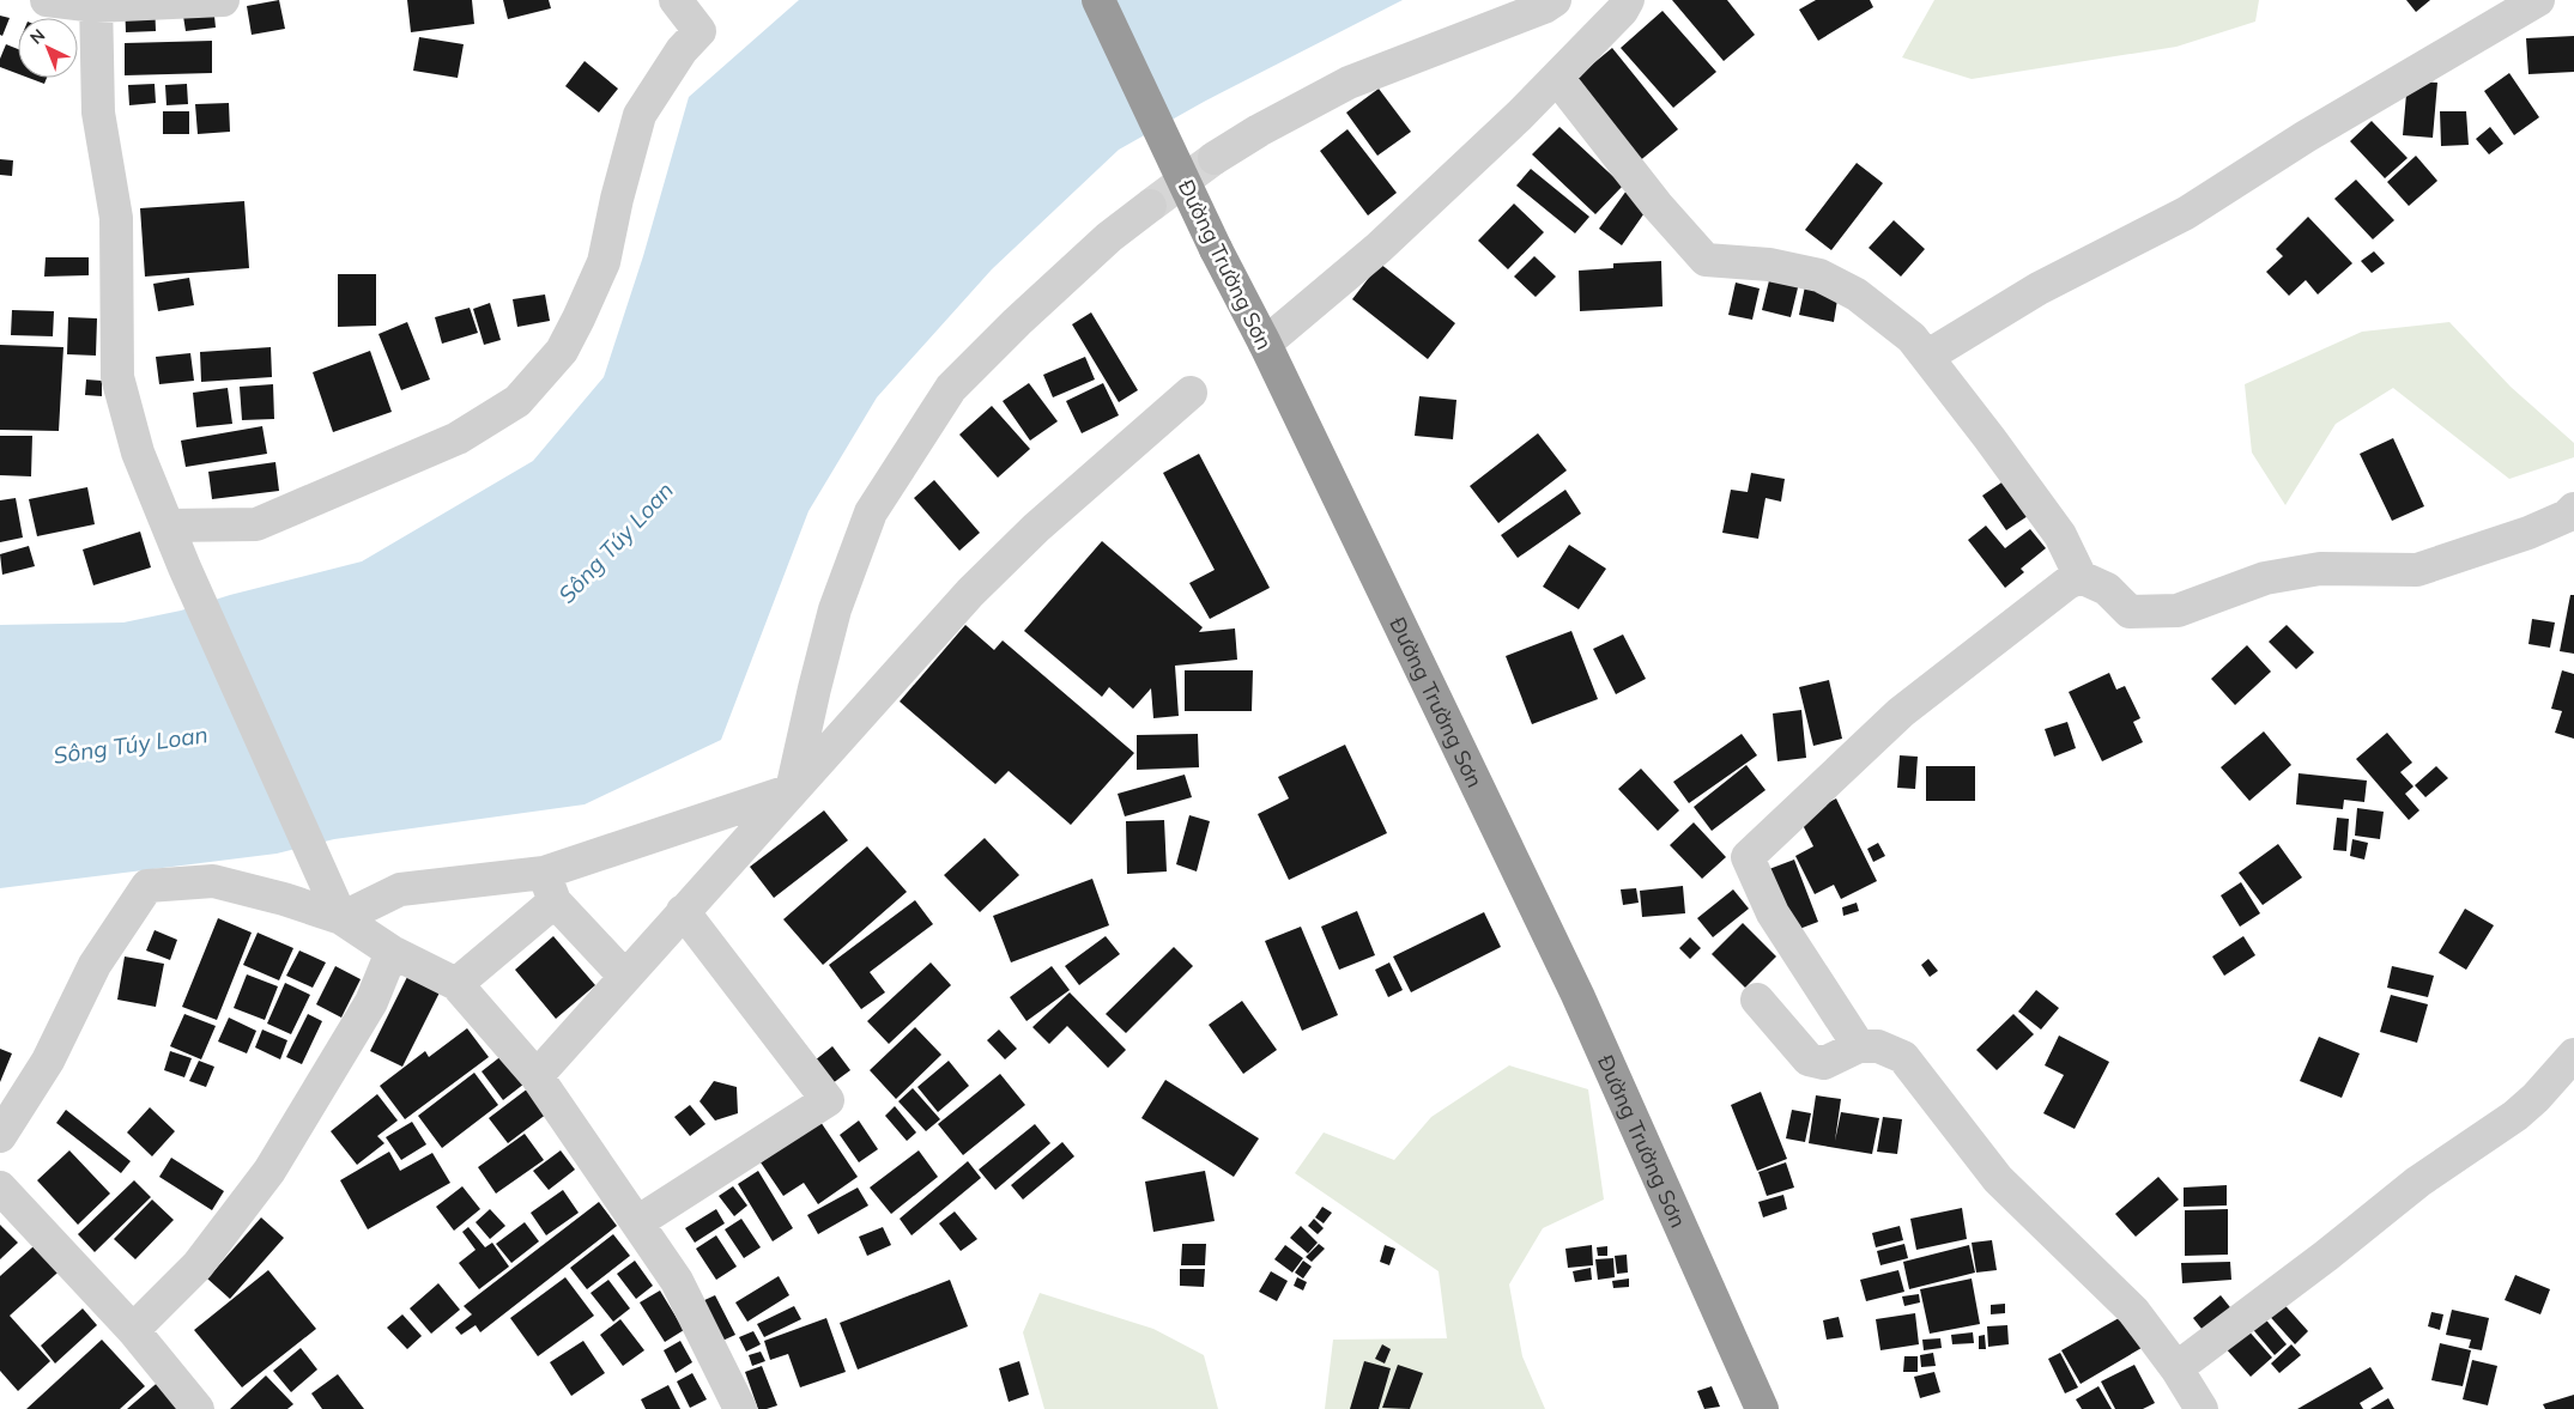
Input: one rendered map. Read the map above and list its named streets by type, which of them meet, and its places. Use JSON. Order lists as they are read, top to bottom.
{
  "streets": {
    "highway": ["Đường Trường Sơn"]
  },
  "water": ["Sông Túy Loan"],
  "north": "top left"
}
